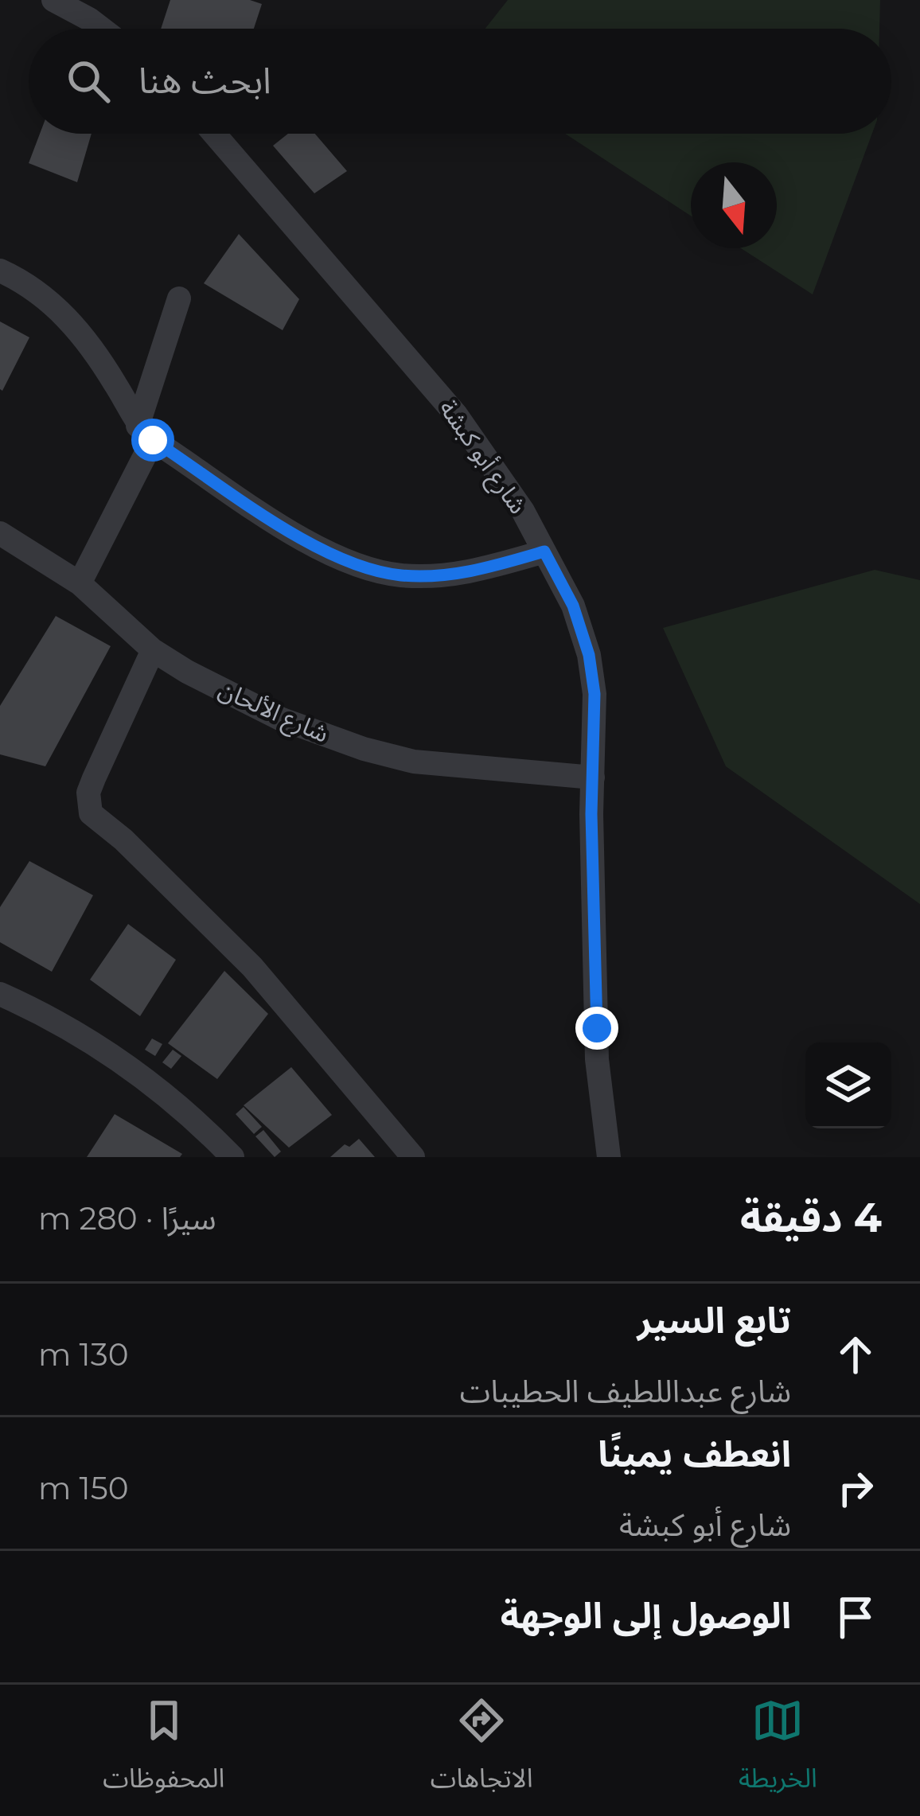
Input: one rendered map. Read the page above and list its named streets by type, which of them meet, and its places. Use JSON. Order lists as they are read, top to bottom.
{
  "streets": {
    "street": ["شارع أبو كبشة", "شارع الألحان"]
  },
  "crossings": [
    ["شارع أبو كبشة", "شارع الألحان"]
  ],
  "north": "bottom",
  "page": {
    "search": "ابحث هنا",
    "heading": ["4 دقيقة", "سيرًا · 280 m"],
    "list": [
      ["تابع السير", "شارع عبداللطيف الحطيبات", "130 m"],
      ["انعطف يمينًا", "شارع أبو كبشة", "150 m"],
      "الوصول إلى الوجهة"
    ],
    "nav": ["الخريطة", "الاتجاهات", "المحفوظات"]
  }
}
